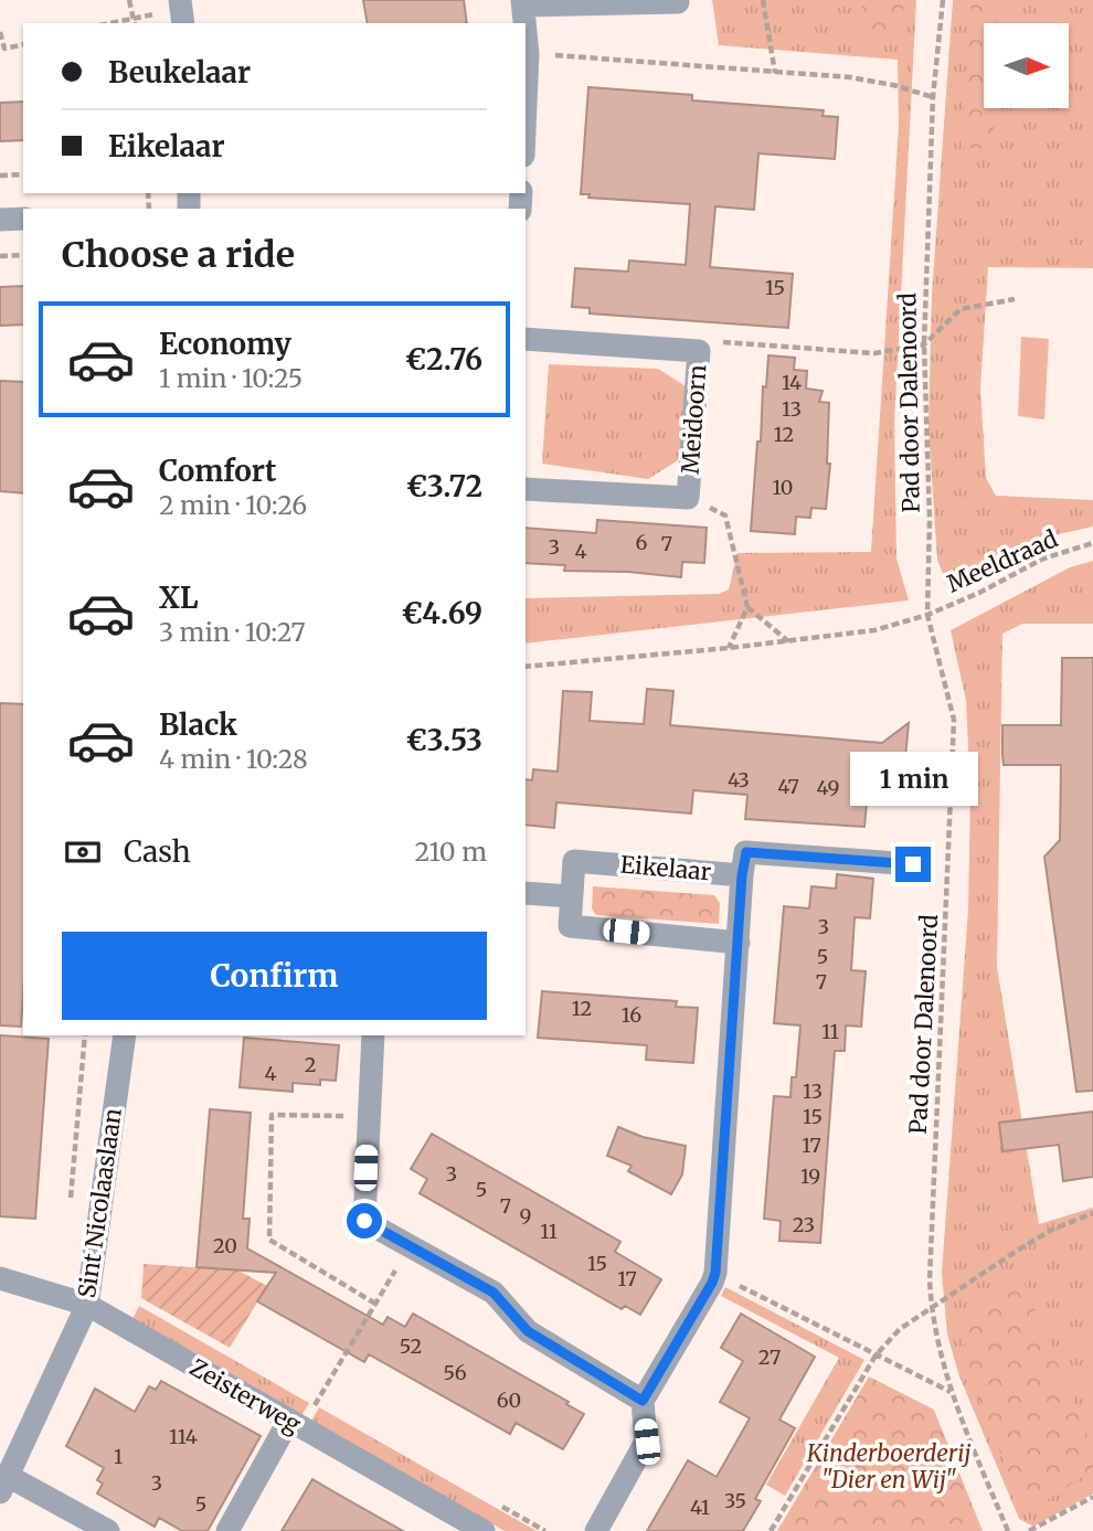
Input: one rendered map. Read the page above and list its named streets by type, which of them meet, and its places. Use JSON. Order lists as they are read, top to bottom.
{
  "streets": {
    "street": [
      "Meidoorn",
      "Eikelaar",
      "Sint Nicolaaslaan",
      "Zeisterweg"
    ],
    "path": ["Pad door Dalenoord", "Meeldraad"]
  },
  "crossings": [
    ["Pad door Dalenoord", "Meeldraad"],
    ["Sint Nicolaaslaan", "Zeisterweg"]
  ],
  "parks": ["Kinderboerderij \"Dier en Wij\""],
  "house_numbers": [
    "15",
    "14",
    "13",
    "12",
    "10",
    "6",
    "7",
    "3",
    "4",
    "43",
    "47",
    "49",
    "3",
    "5",
    "7",
    "12",
    "16",
    "11",
    "2",
    "4",
    "13",
    "15",
    "17",
    "3",
    "19",
    "5",
    "7",
    "9",
    "23",
    "11",
    "20",
    "15",
    "17",
    "52",
    "27",
    "56",
    "60",
    "114",
    "1",
    "3",
    "35",
    "5",
    "41"
  ],
  "north": "right",
  "page": {
    "banner": ["Beukelaar", "Eikelaar"],
    "heading": "Choose a ride",
    "list": [
      {
        "name": "Economy",
        "note": "1 min · 10:25",
        "value": "€2.76"
      },
      {
        "name": "Comfort",
        "note": "2 min · 10:26",
        "value": "€3.72"
      },
      {
        "name": "XL",
        "note": "3 min · 10:27",
        "value": "€4.69"
      },
      {
        "name": "Black",
        "note": "4 min · 10:28",
        "value": "€3.53"
      }
    ],
    "bubble": "1 min",
    "pay": ["Cash", "210 m"],
    "buttons": "Confirm"
  }
}
